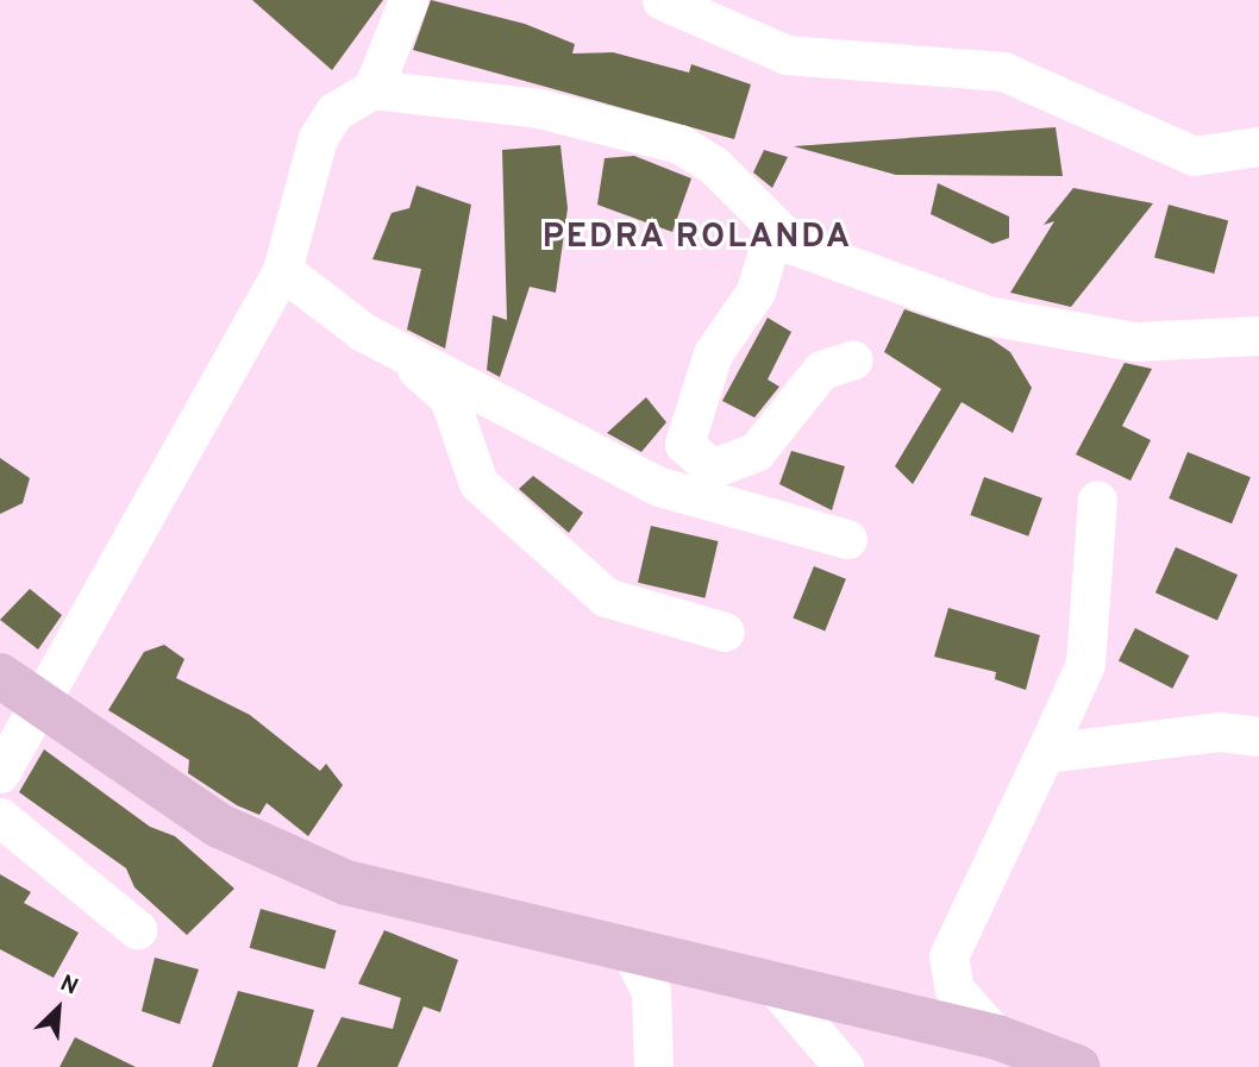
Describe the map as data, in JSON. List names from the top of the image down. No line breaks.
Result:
{"districts":["PEDRA ROLANDA"],"north":"top right"}
